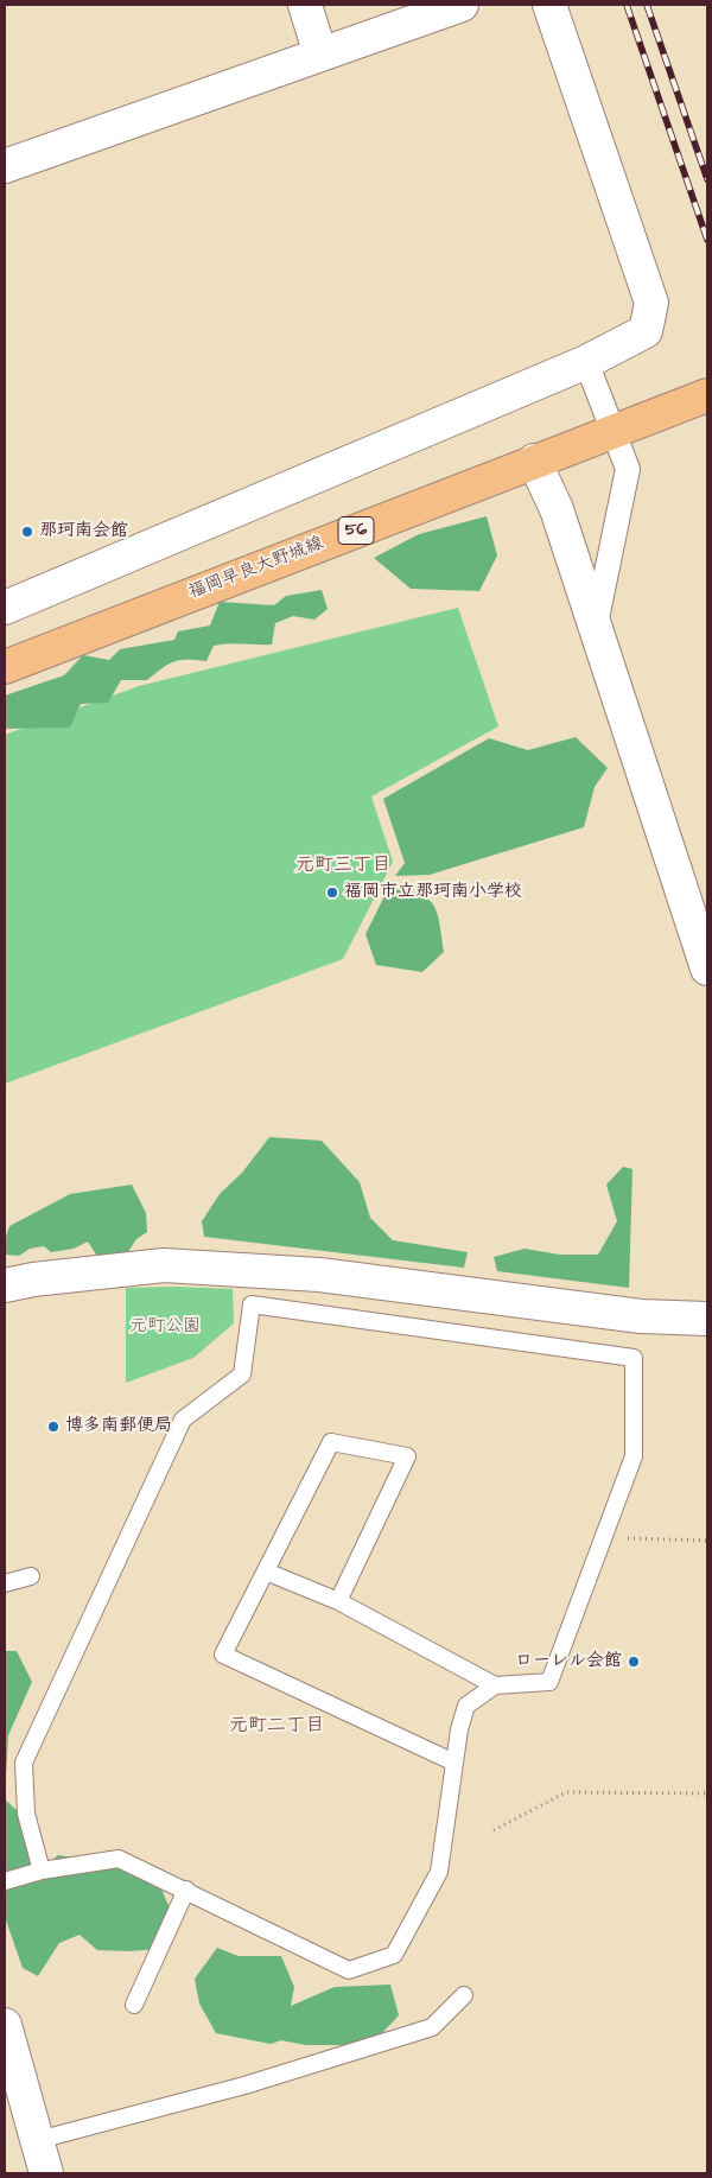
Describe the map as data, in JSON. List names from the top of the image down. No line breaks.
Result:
{"streets":{"main road":["56","福岡早良大野城線"]},"districts":["元町三丁目","元町二丁目"],"parks":["元町公園"],"places":["那珂南会館","福岡市立那珂南小学校","博多南郵便局","ローレル会館"]}
